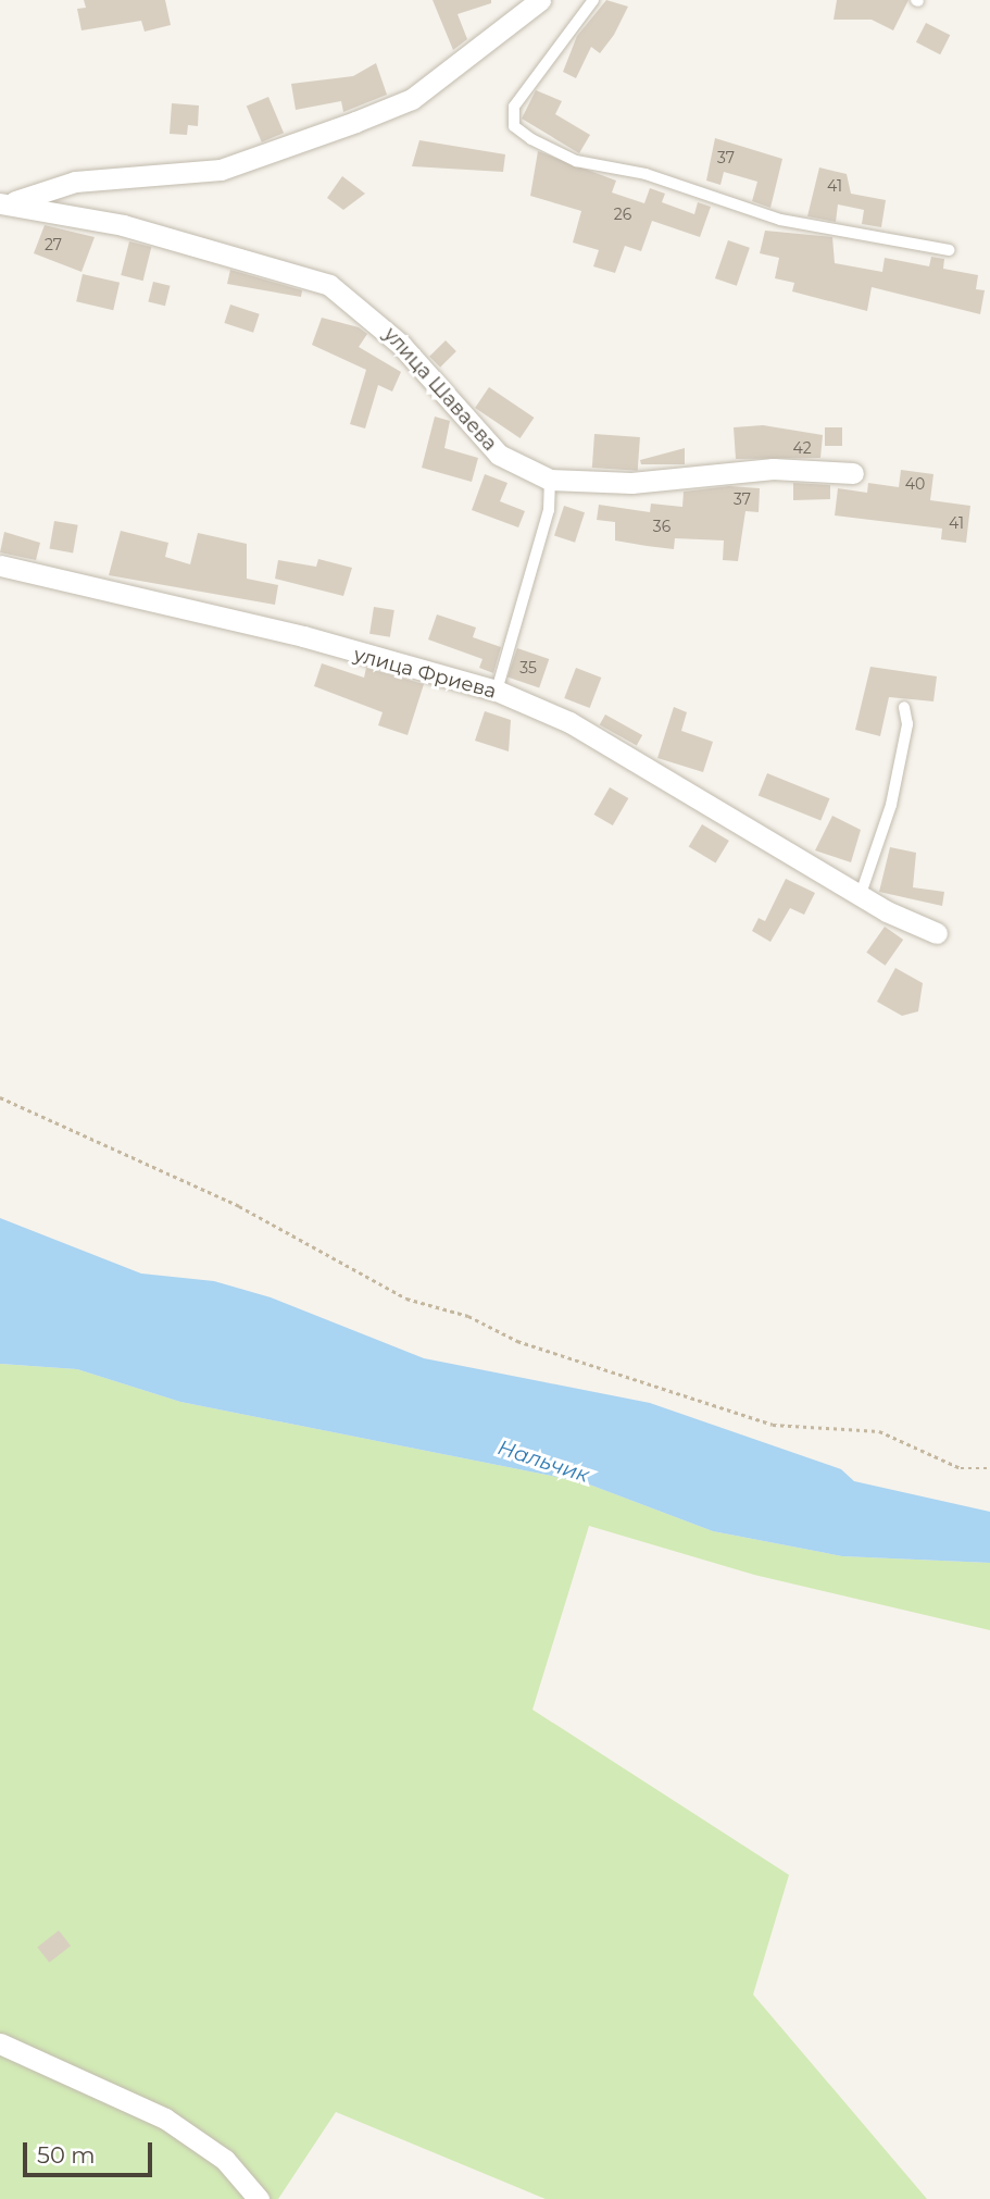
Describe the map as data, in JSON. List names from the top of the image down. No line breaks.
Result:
{"streets":{"street":["улица Шаваева","улица Фриева"]},"water":["Нальчик"],"house_numbers":["37","41","26","27","42","40","37","41","36","35"],"scale_bar":"50 m"}
